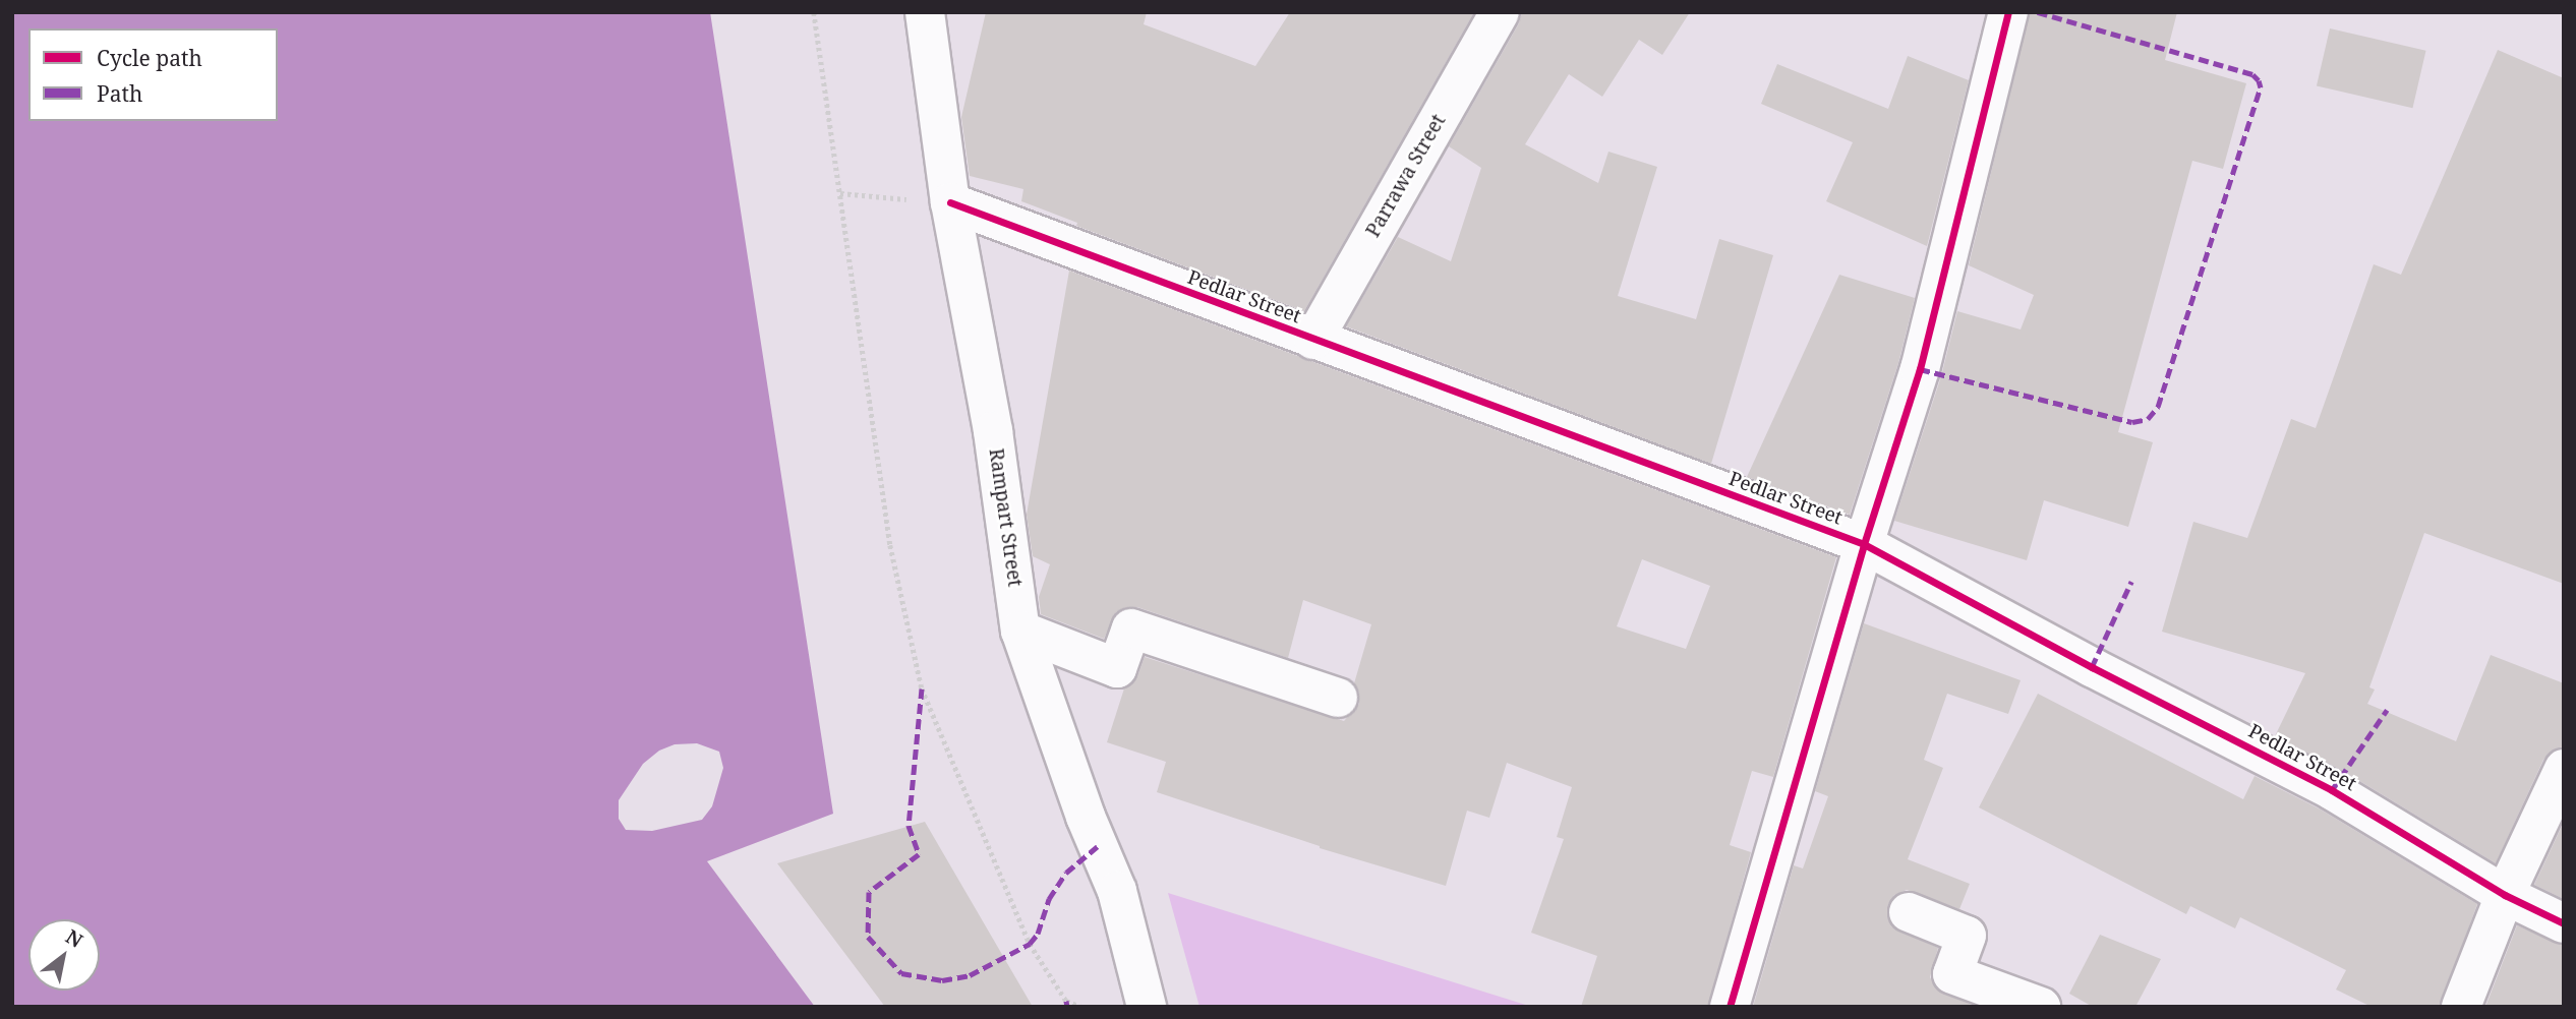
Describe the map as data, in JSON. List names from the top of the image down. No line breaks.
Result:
{"streets":{"street":["Parrawa Street","Pedlar Street","Rampart Street"]},"crossings":[["Parrawa Street","Pedlar Street"],["Pedlar Street","Rampart Street"]],"legend":["Cycle path","Path"],"north":"top right"}
